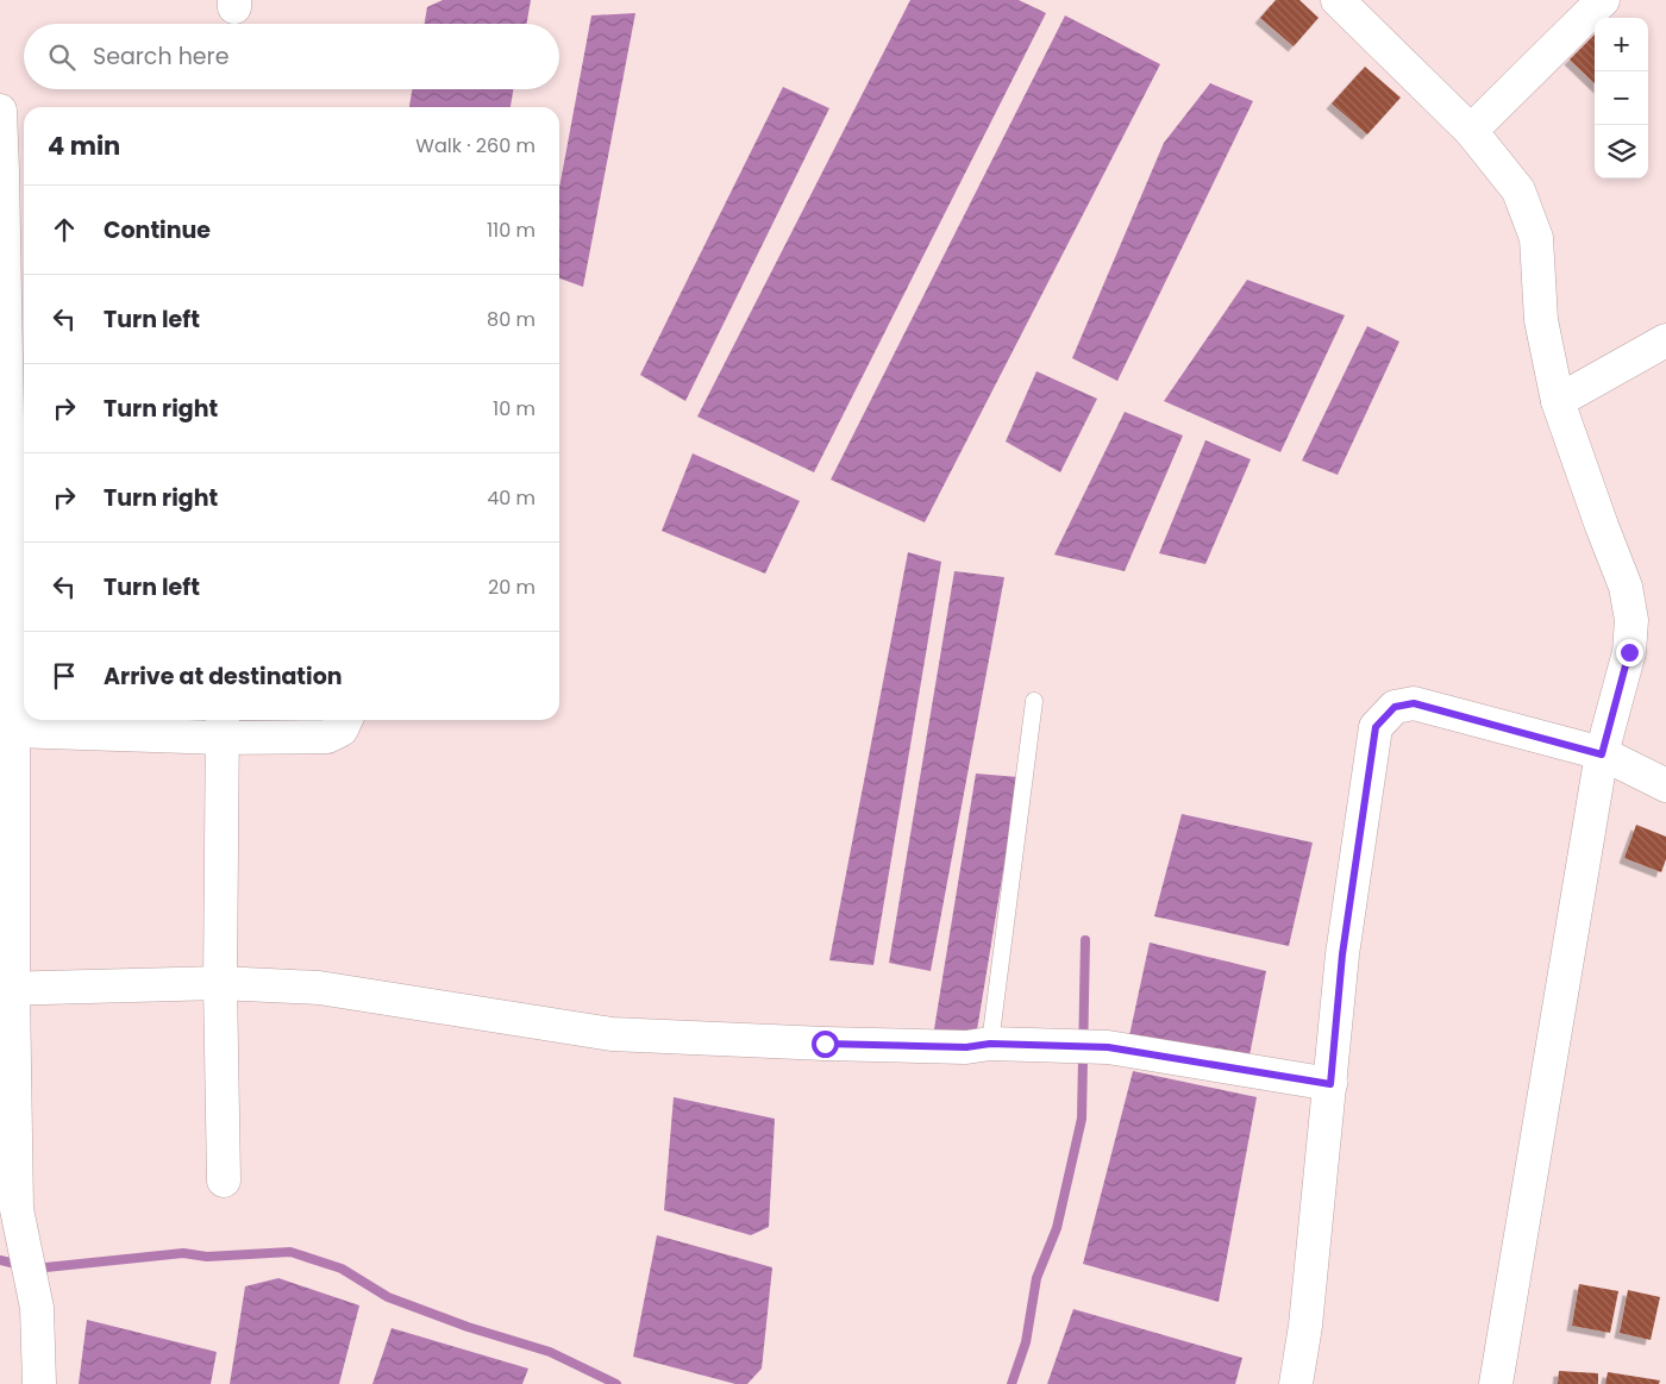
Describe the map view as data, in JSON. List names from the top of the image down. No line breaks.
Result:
{"page":{"map_buttons":["+","−"],"search":"Search here","heading":["4 min","Walk · 260 m"],"list":[["Continue","110 m"],["Turn left","80 m"],["Turn right","10 m"],["Turn right","40 m"],["Turn left","20 m"],"Arrive at destination"]}}
